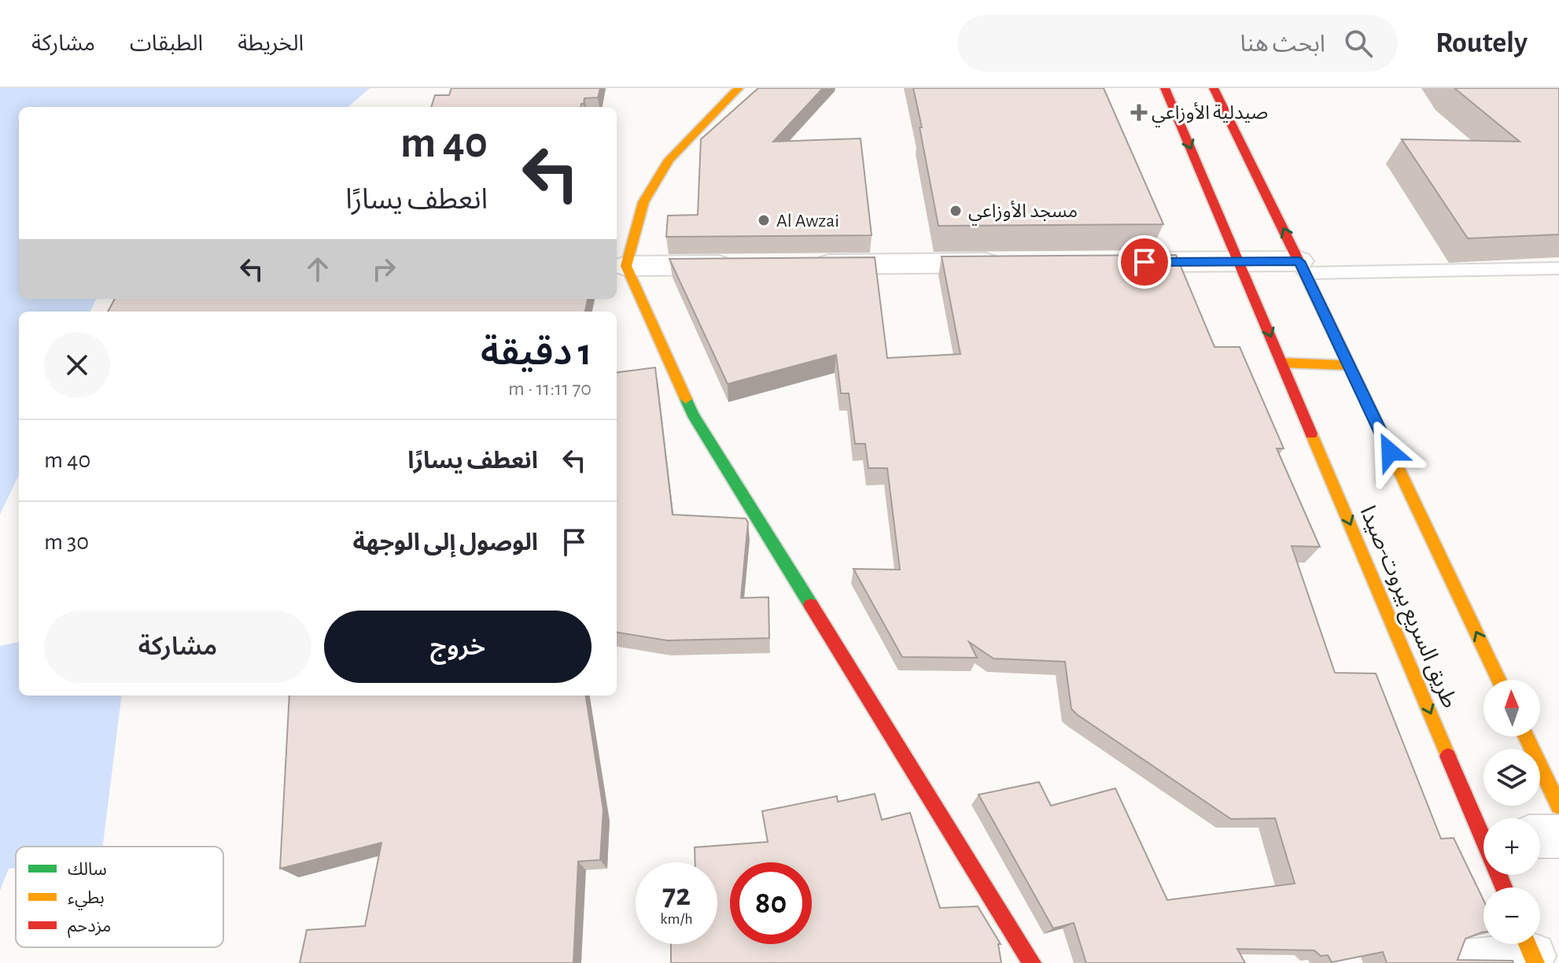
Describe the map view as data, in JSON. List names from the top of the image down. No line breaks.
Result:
{"streets":{"main road":["طريق السريع بيروت-صيدا"]},"places":{"health":["صيدلية الأوزاعي"],"other":["مسجد الأوزاعي","Al Awzai"]},"legend":["سالك","بطيء","مزدحم"],"north":"top","page":{"header":"Routely","search":"ابحث هنا","nav":["الخريطة","الطبقات","مشاركة"],"turn":["40 m","انعطف يسارًا"],"heading":["1 دقيقة","70 m · 11:11"],"list":[{"name":"انعطف يسارًا","value":"40 m"},{"name":"الوصول إلى الوجهة","value":"30 m"}],"buttons":["خروج","مشاركة"],"map_buttons":["+","−"],"speed":"72 km/h","limit":"80"}}
